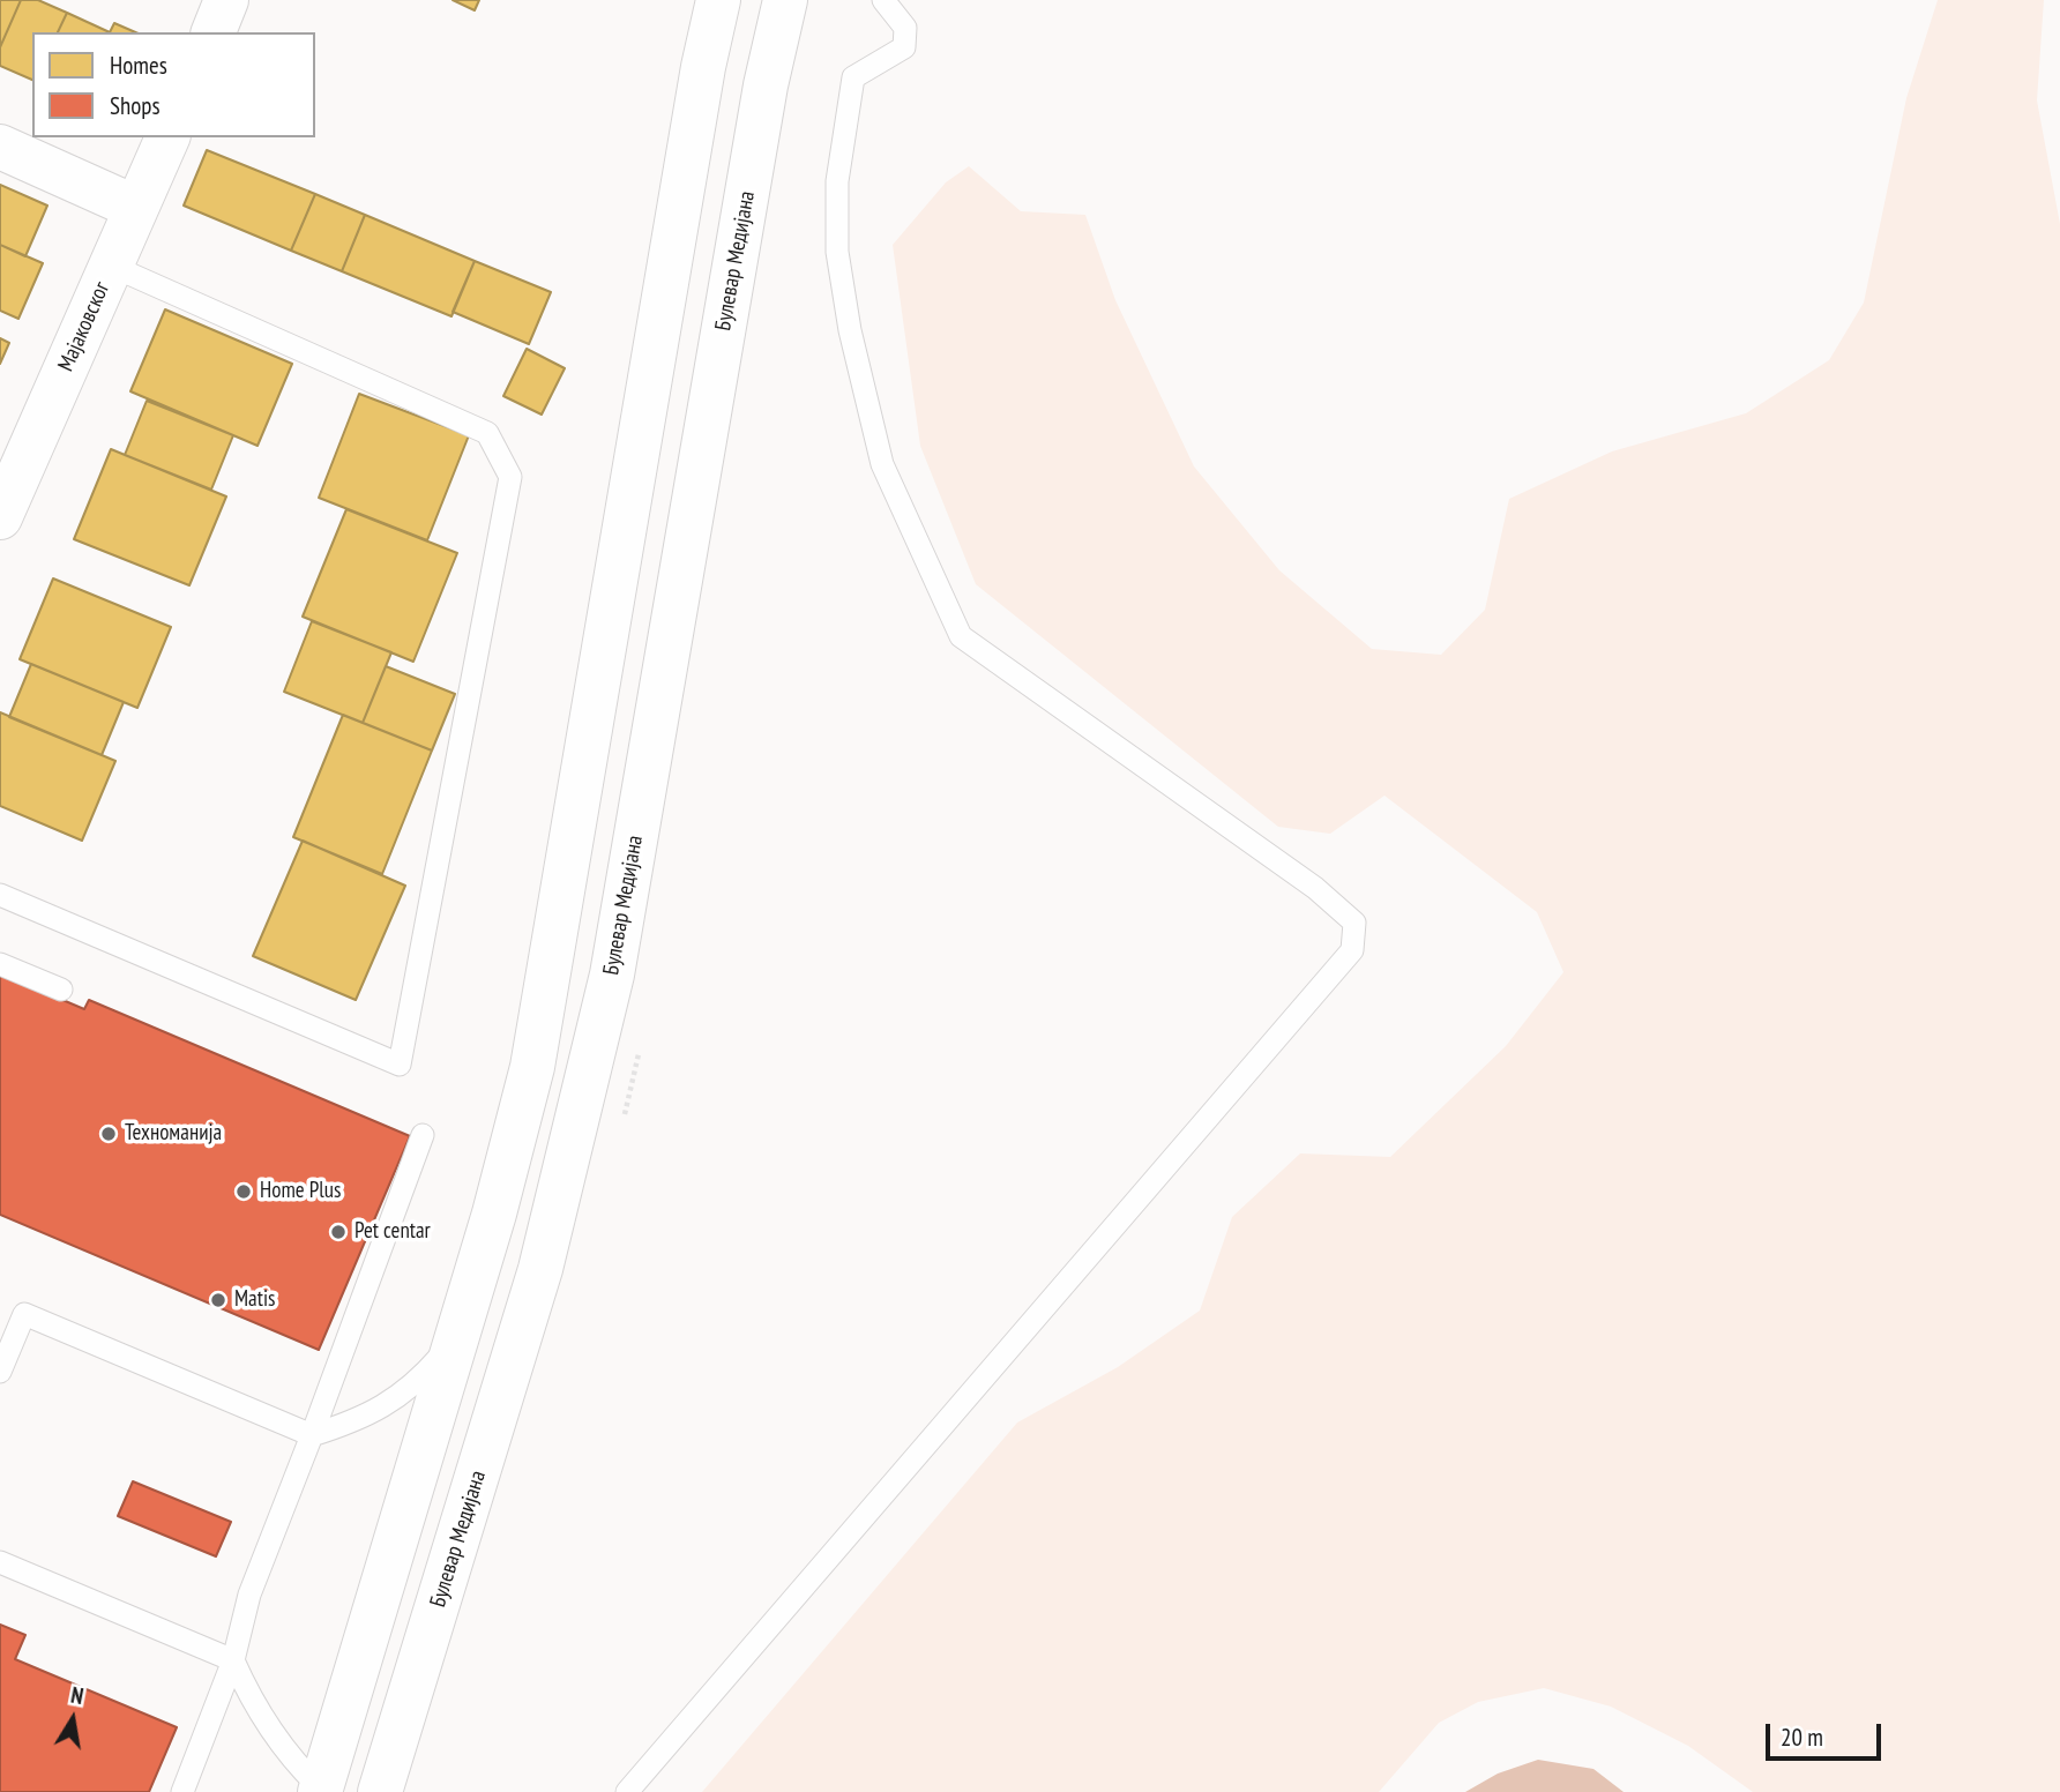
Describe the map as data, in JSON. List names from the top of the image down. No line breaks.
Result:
{"streets":{"main road":["Булевар Медијана","Мајаковског"]},"places":["Техноманија","Home Plus","Pet centar","Matis"],"legend":["Homes","Shops"],"scale_bar":"20 m","north":"top"}
